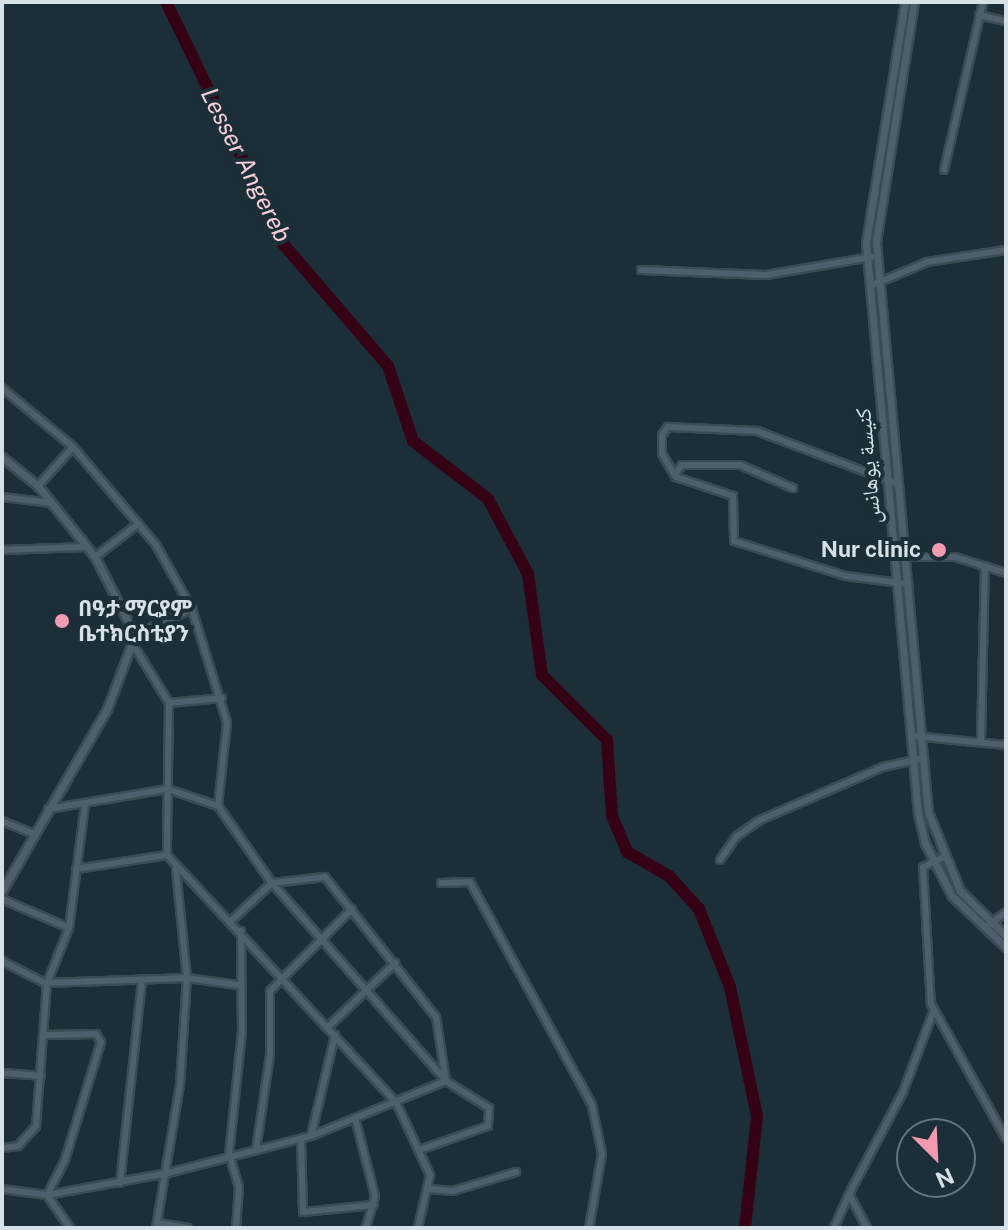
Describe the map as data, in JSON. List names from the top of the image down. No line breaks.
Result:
{"streets":{"street":["كنيسة يوهانس"]},"water":["Lesser Angereb"],"places":["Nur clinic","በዓታ ማርያም ቤተክርስቲያን"],"north":"bottom right"}
